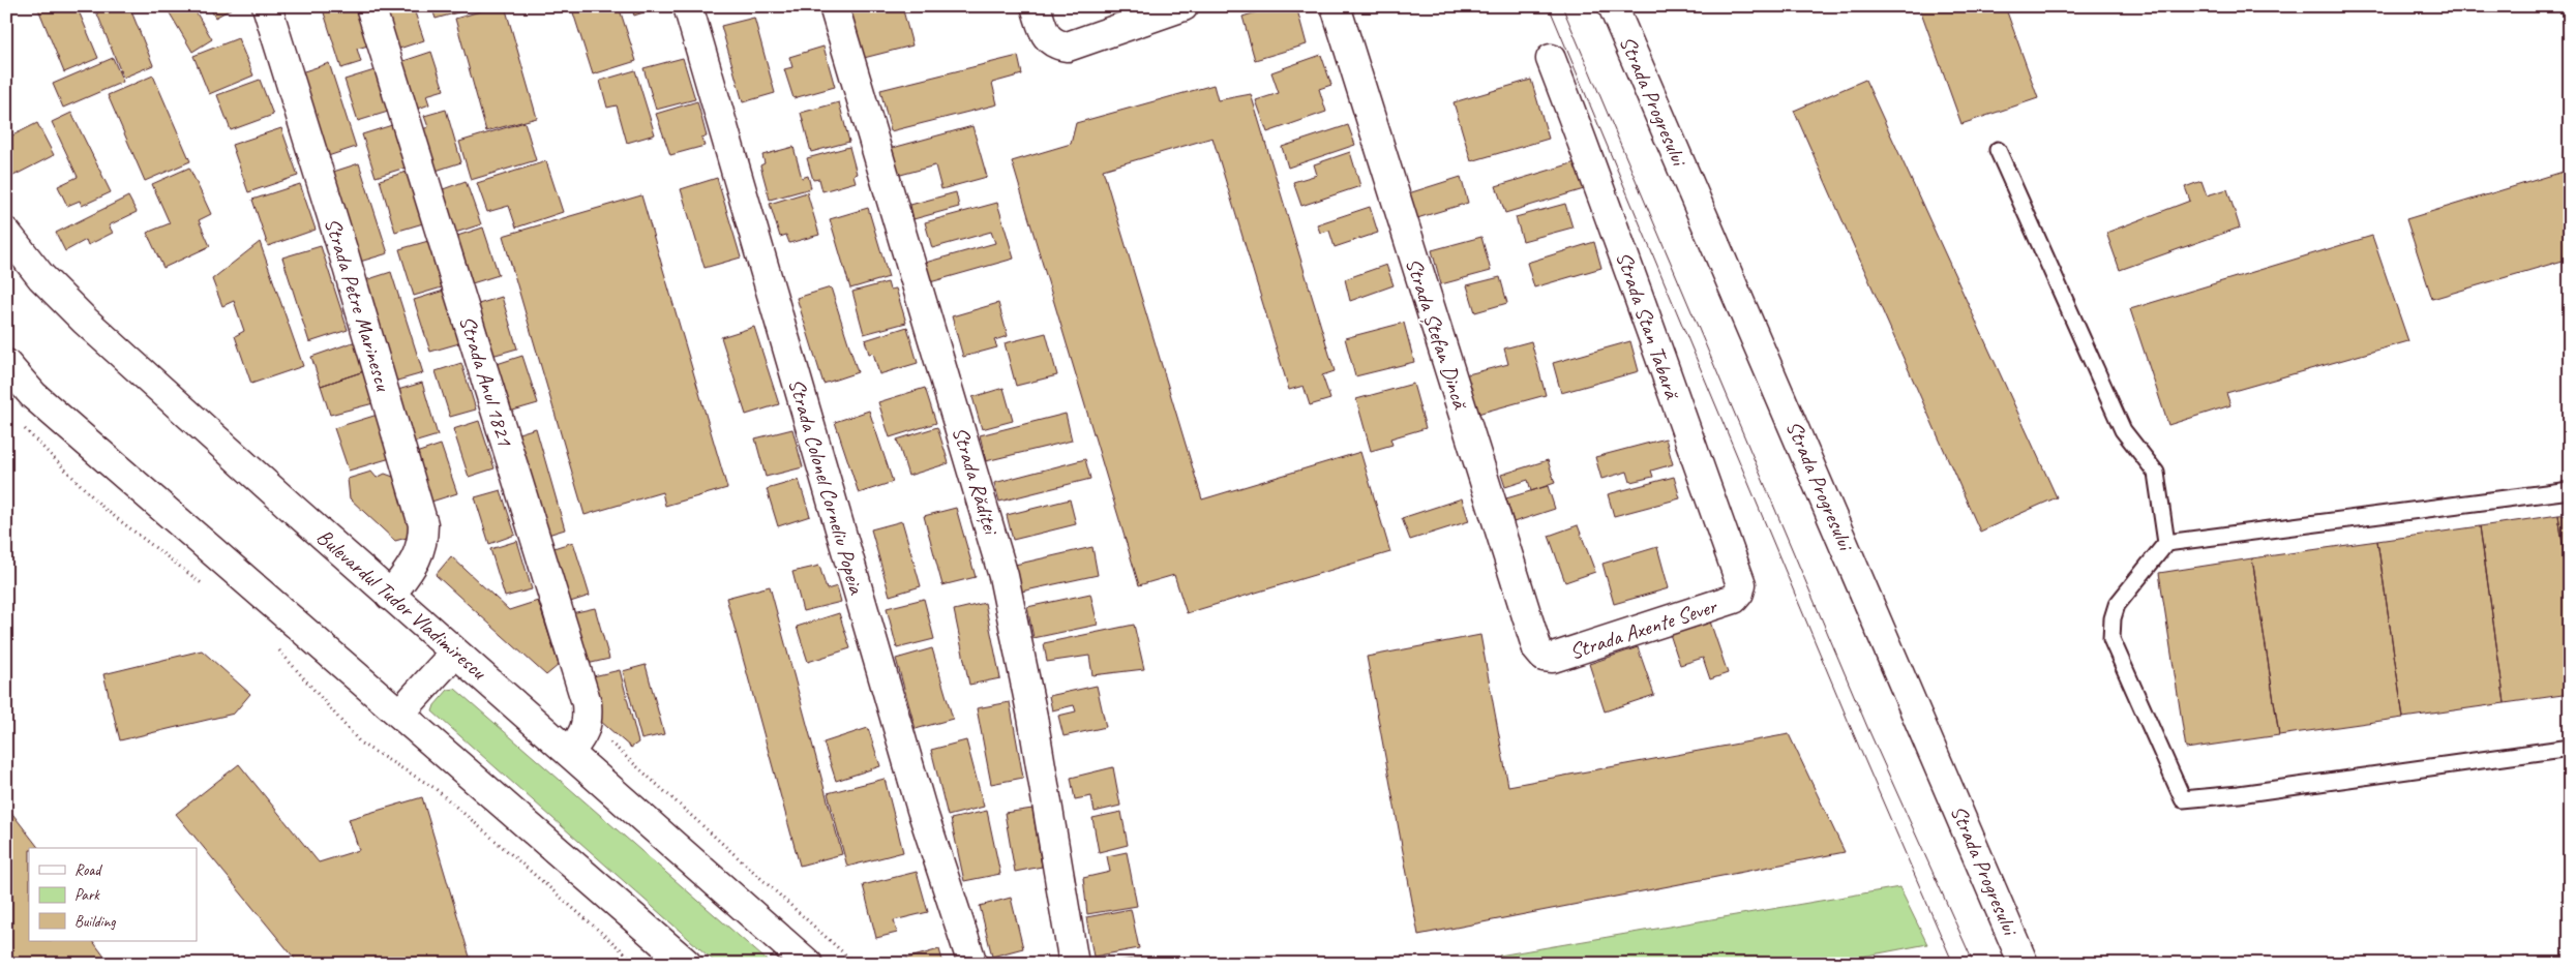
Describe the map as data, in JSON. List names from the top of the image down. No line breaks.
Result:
{"streets":{"street":["Strada Progresului","Strada Petre Marinescu","Strada Stan Tabară","Strada Ștefan Dincă","Strada Anul 1821","Strada Rădiței","Strada Colonel Corneliu Popeia","Bulevardul Tudor Vladimirescu","Strada Axente Sever"]},"crossings":[["Strada Petre Marinescu","Bulevardul Tudor Vladimirescu"],["Strada Stan Tabară","Strada Axente Sever"],["Strada Ștefan Dincă","Strada Axente Sever"]],"legend":["Road","Park","Building"]}
